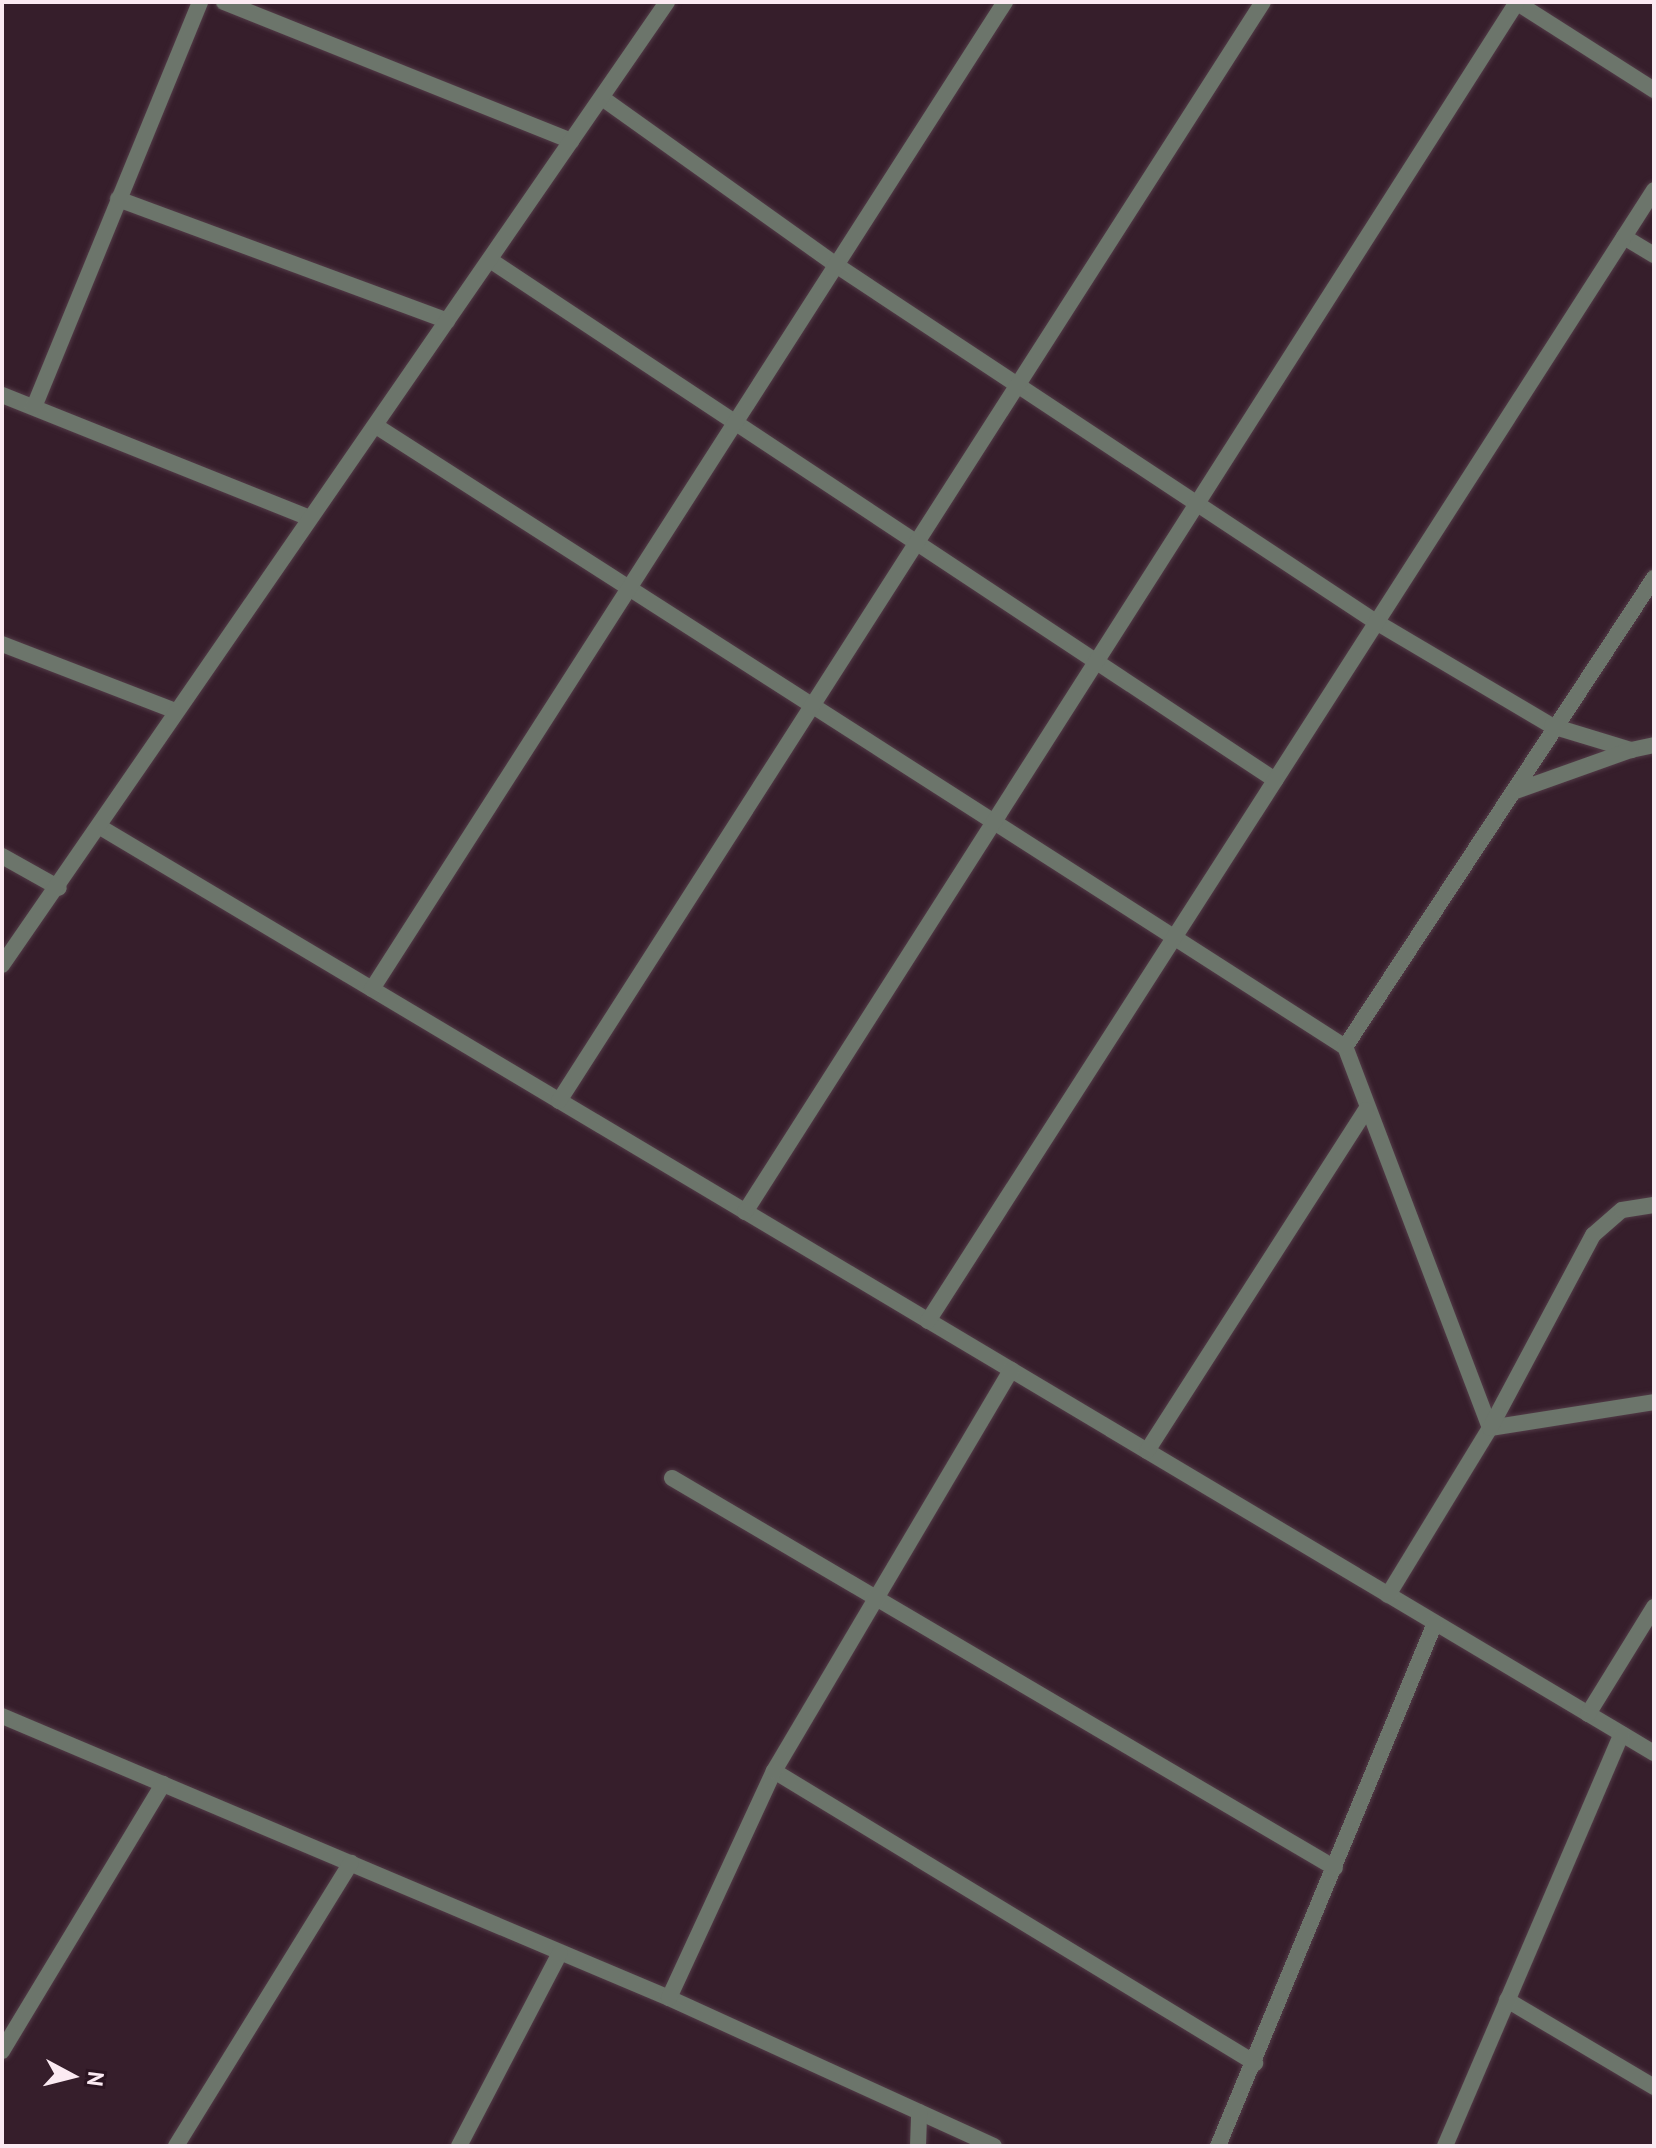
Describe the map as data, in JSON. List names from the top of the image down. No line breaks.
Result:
{"north":"right"}
